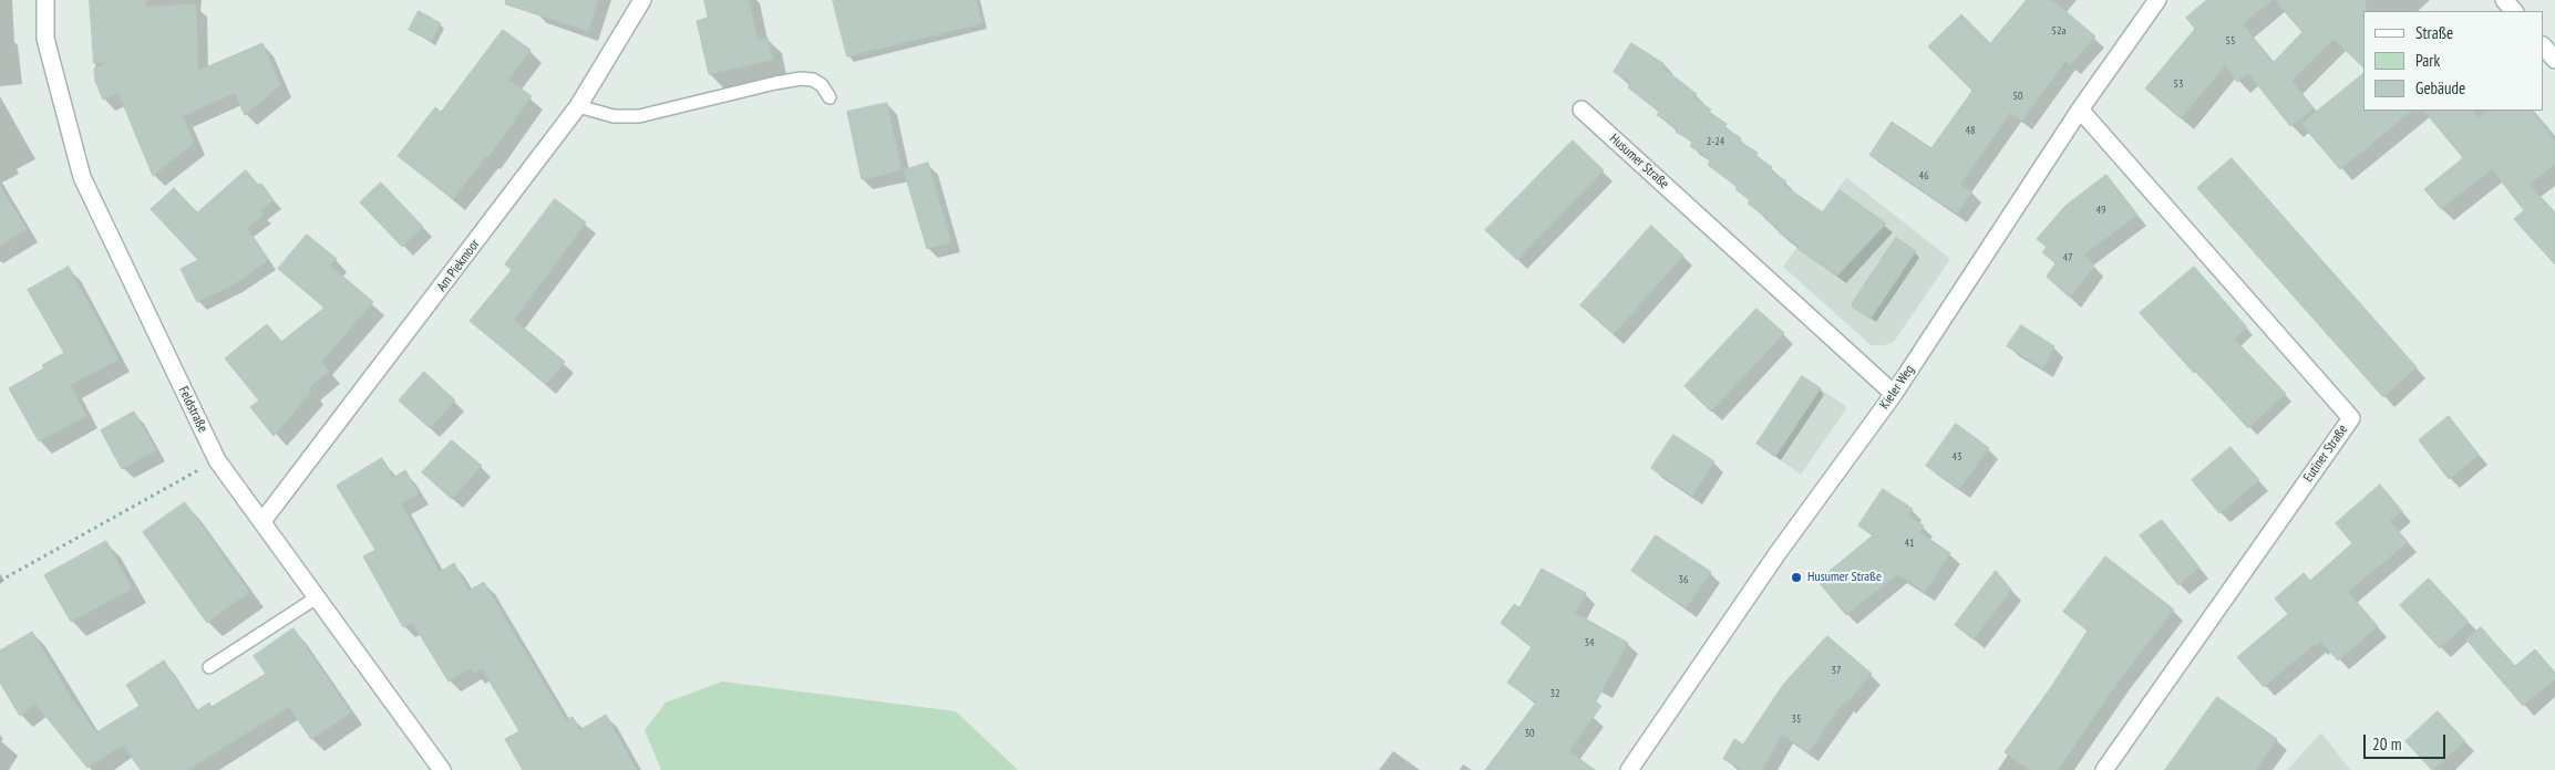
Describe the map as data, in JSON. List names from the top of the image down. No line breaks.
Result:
{"streets":{"street":["Husumer Straße","Am Piekmoor","Kieler Weg","Feldstraße","Eutiner Straße"]},"crossings":[["Husumer Straße","Kieler Weg"],["Am Piekmoor","Feldstraße"],["Kieler Weg","Eutiner Straße"]],"places":["Husumer Straße"],"house_numbers":["52a","55","53","50","48","2-24","46","49","47","43","41","36","34","37","32","35","30"],"legend":["Straße","Park","Gebäude"],"scale_bar":"20 m"}
